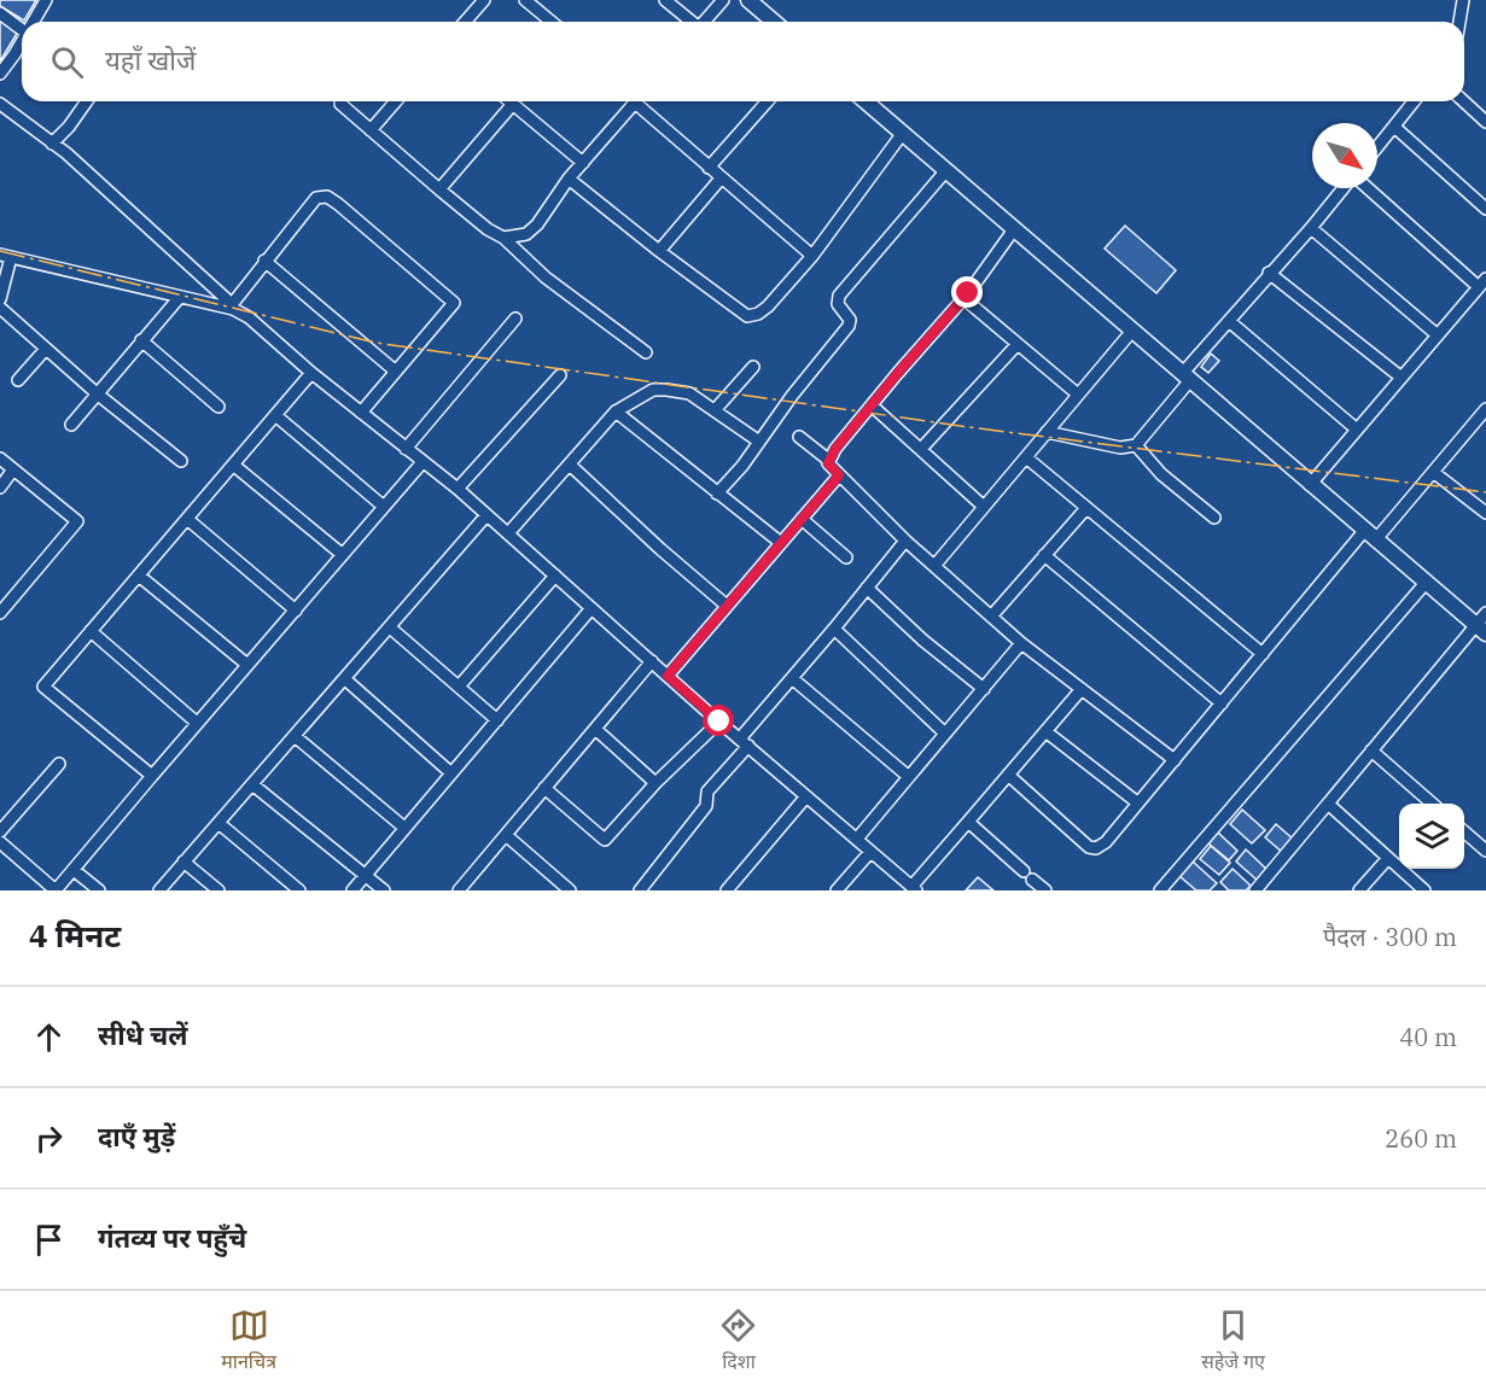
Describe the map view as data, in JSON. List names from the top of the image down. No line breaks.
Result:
{"north":"bottom right","page":{"search":"यहाँ खोजें","heading":["4 मिनट","पैदल · 300 m"],"list":[["सीधे चलें","40 m"],["दाएँ मुड़ें","260 m"],"गंतव्य पर पहुँचे"],"nav":["मानचित्र","दिशा","सहेजे गए"]}}
